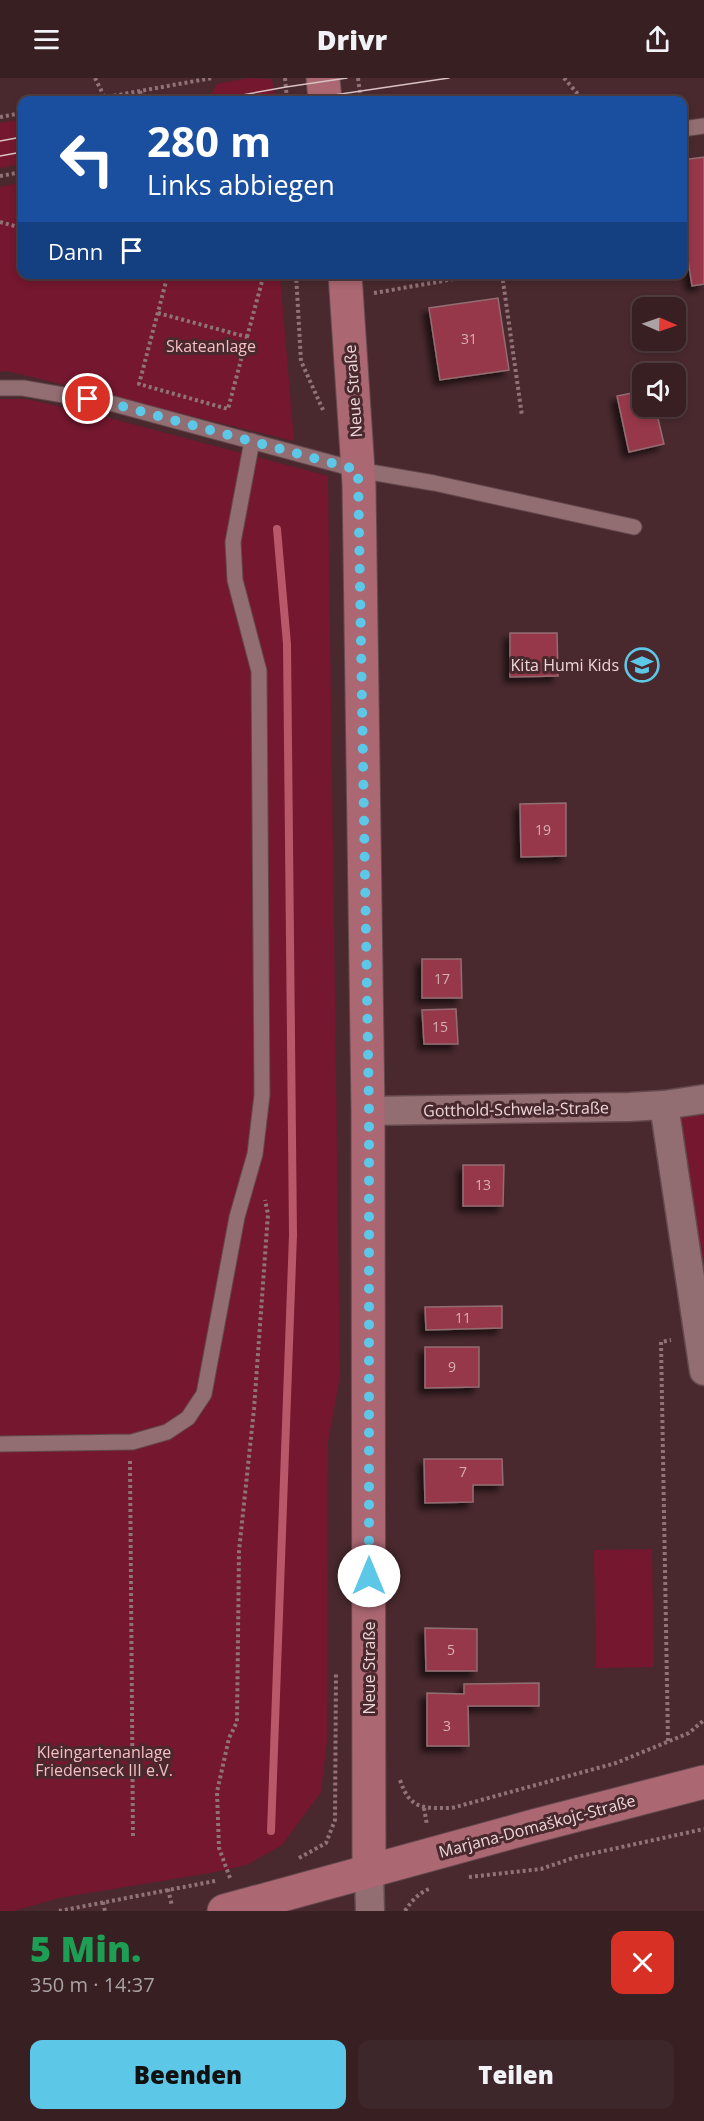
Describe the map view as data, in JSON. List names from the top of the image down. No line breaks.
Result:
{"streets":{"street":["Neue Straße","Gotthold-Schwela-Straße","Marjana-Domaškojc-Straße"]},"crossings":[["Neue Straße","Gotthold-Schwela-Straße"],["Neue Straße","Marjana-Domaškojc-Straße"]],"parks":["Skateanlage","Kleingartenanlage Friedenseck III e.V."],"places":{"school or university":["Kita Humi Kids"]},"house_numbers":["31","19","17","15","13","11","9","7","5","3"],"north":"right","page":{"header":"Drivr","turn":["280 m","Links abbiegen"],"then":"Dann","heading":["5 Min.","350 m · 14:37"],"buttons":["Beenden","Teilen"]}}
